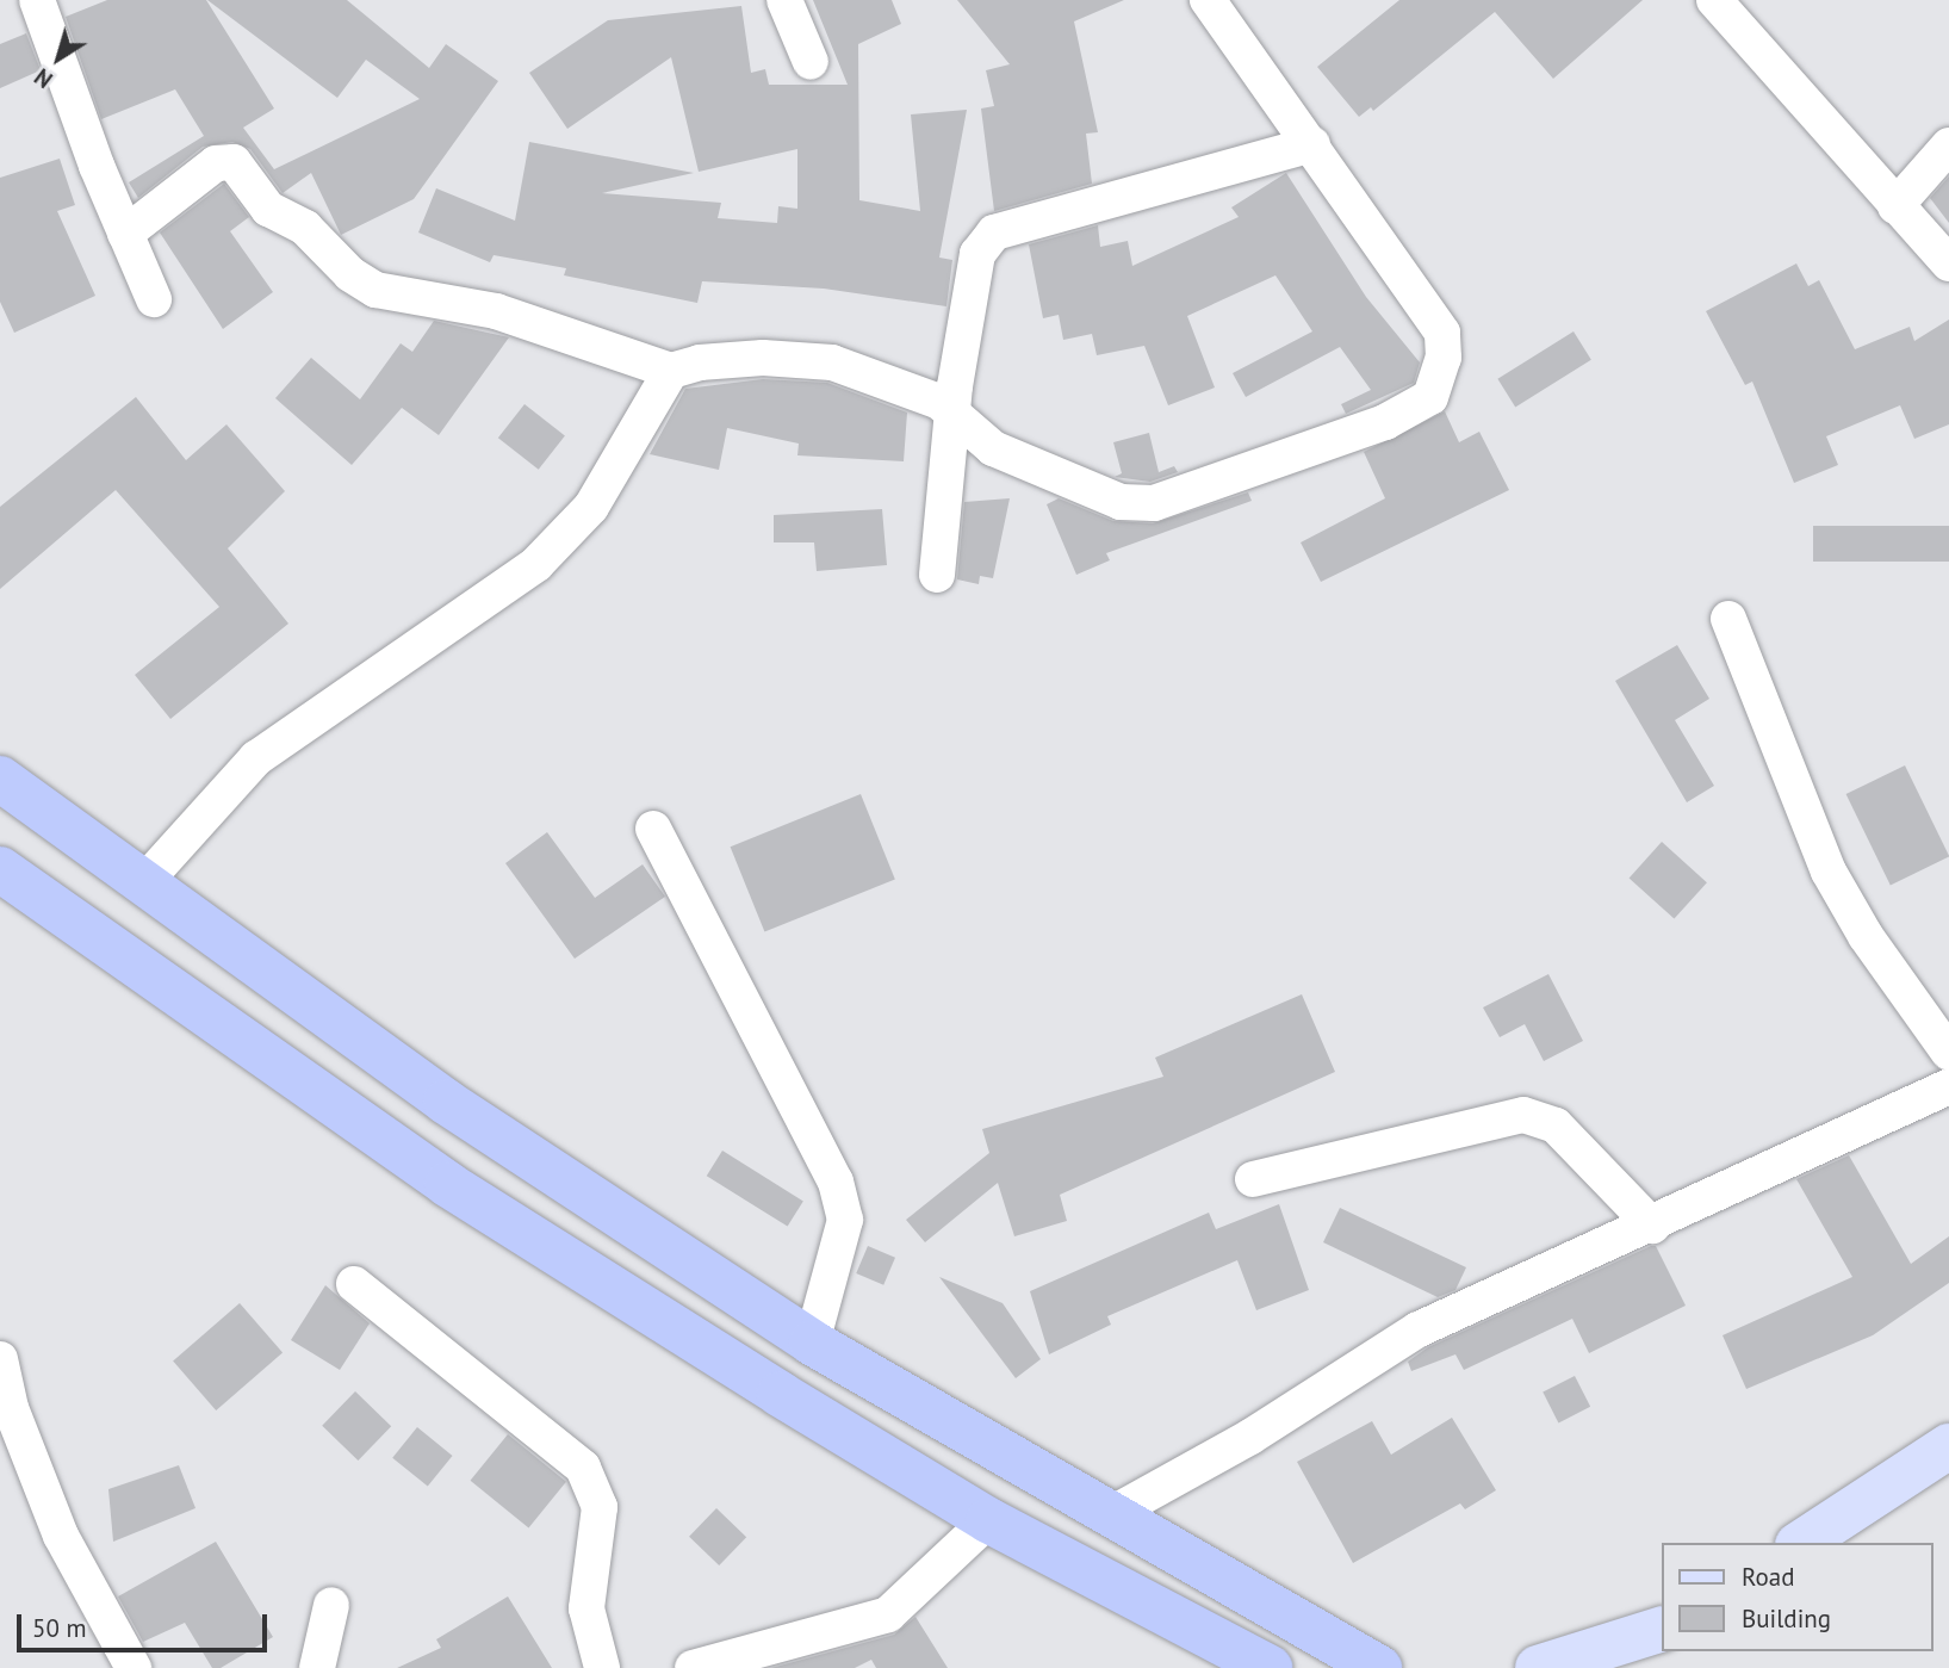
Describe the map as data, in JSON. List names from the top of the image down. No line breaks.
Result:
{"legend":["Road","Building"],"scale_bar":"50 m","north":"bottom left"}
